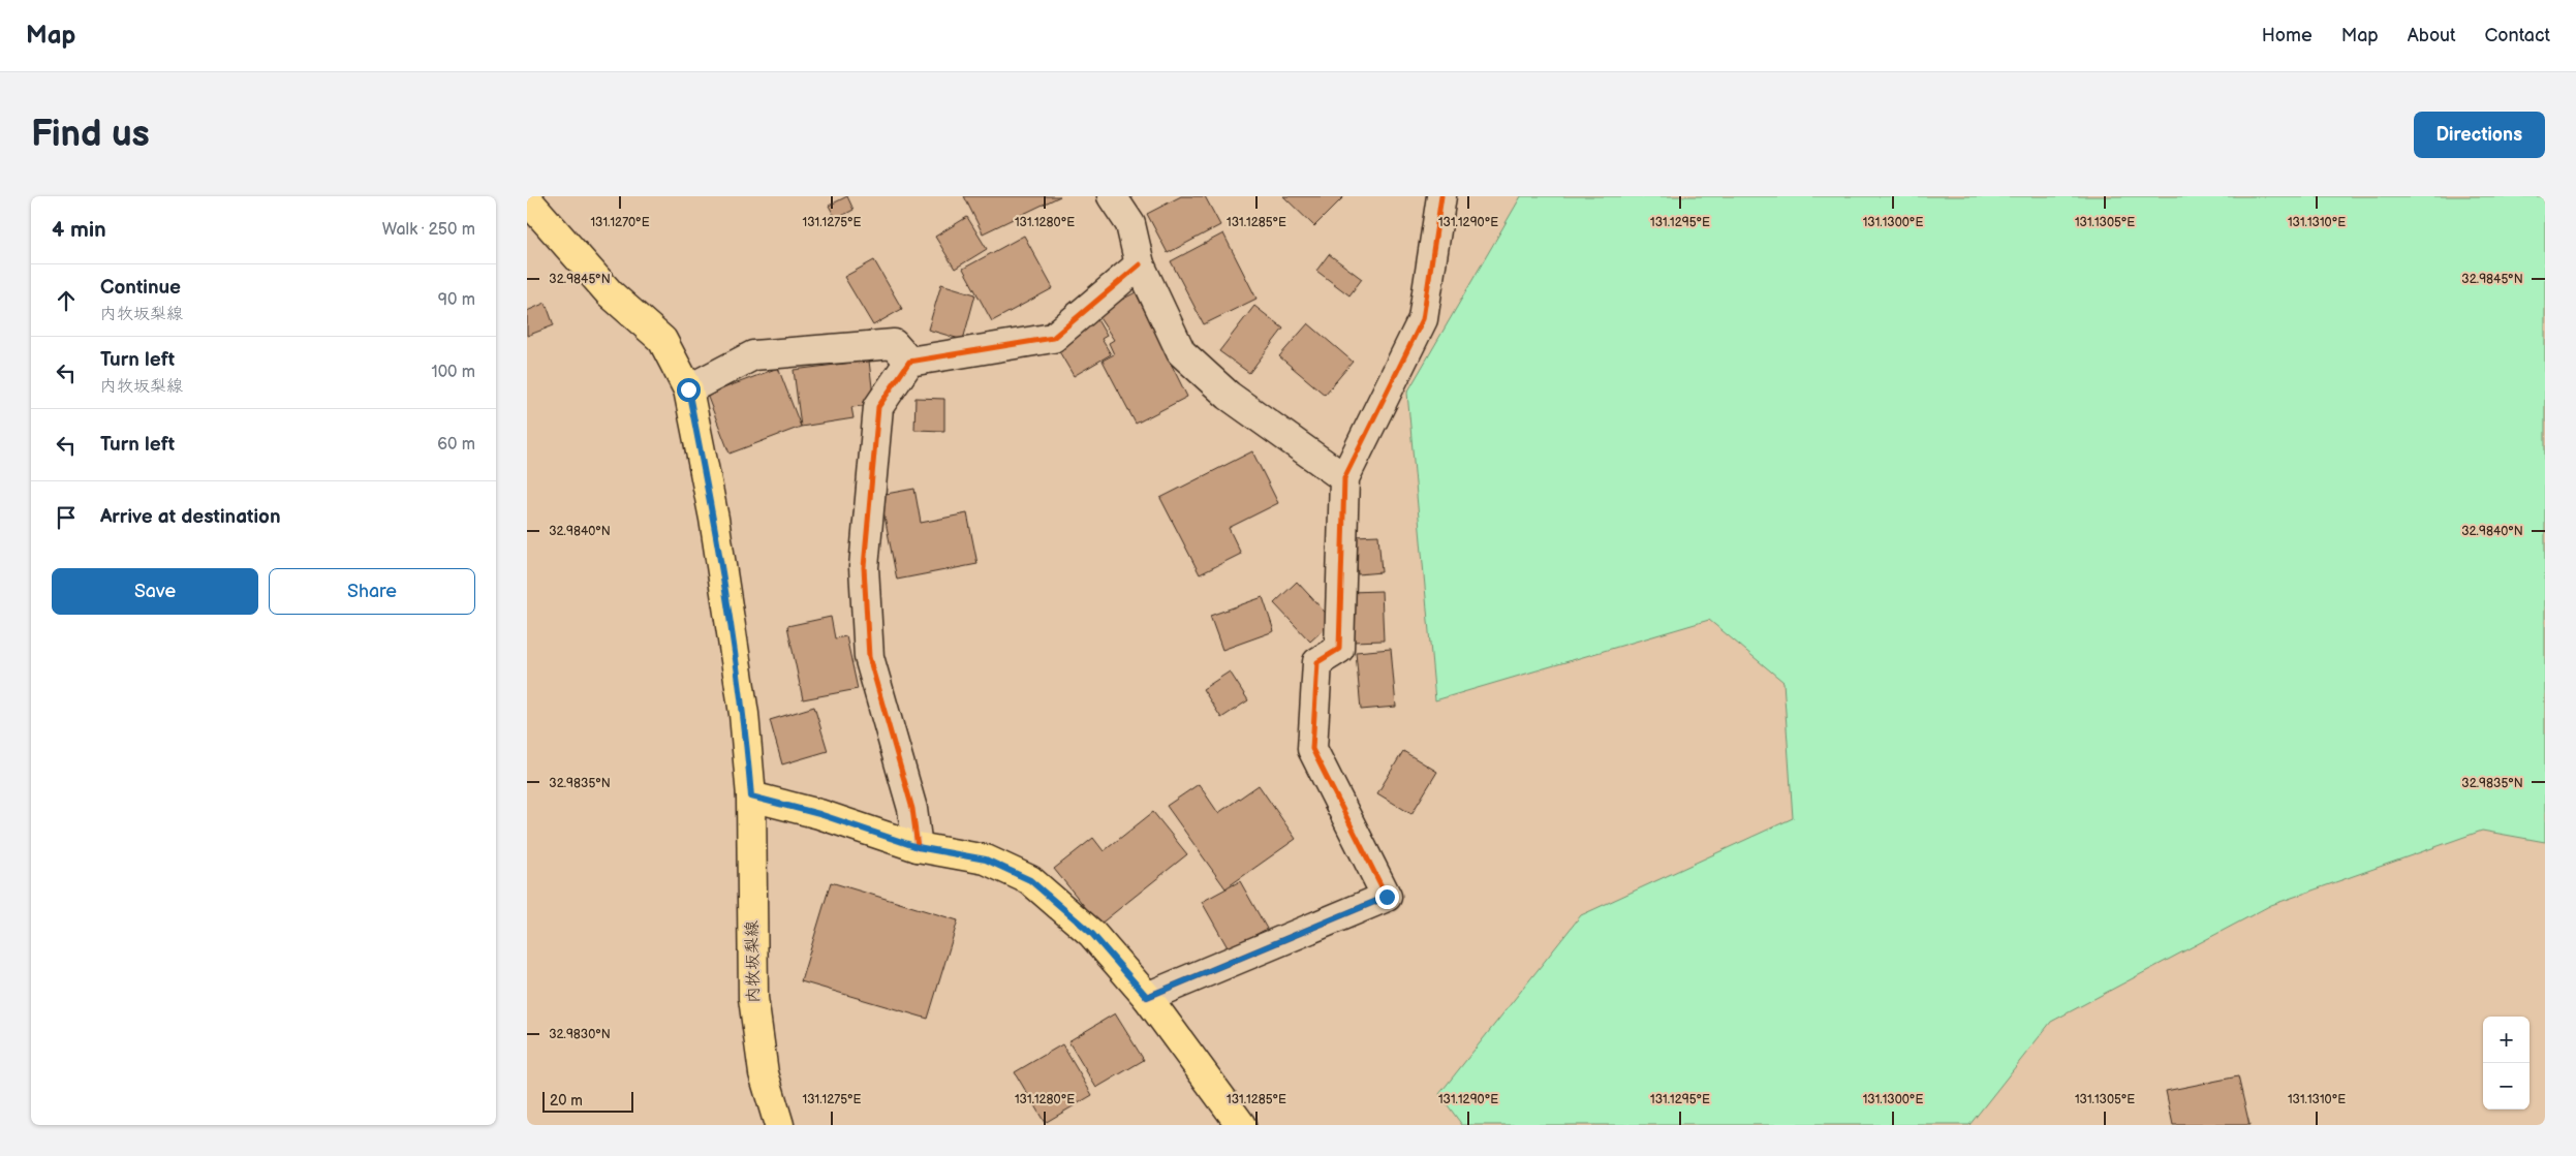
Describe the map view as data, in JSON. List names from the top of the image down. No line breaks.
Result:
{"streets":{"main road":["内牧坂梨線"]},"scale_bar":"20 m","page":{"header":"Map","nav":["Home","Map","About","Contact"],"buttons":["Directions",["Save","Share"]],"title":"Find us","heading":["4 min","Walk · 250 m"],"list":[["Continue","内牧坂梨線","90 m"],["Turn left","内牧坂梨線","100 m"],["Turn left","60 m"],"Arrive at destination"],"map_buttons":["+","−"],"scale":"20 m"},"coordinates":["131.1270°E","131.1275°E","131.1280°E","131.1285°E","131.1290°E","131.1295°E","131.1300°E","131.1305°E","131.1310°E","32.9845°N","32.9840°N","32.9835°N","32.9830°N"]}
